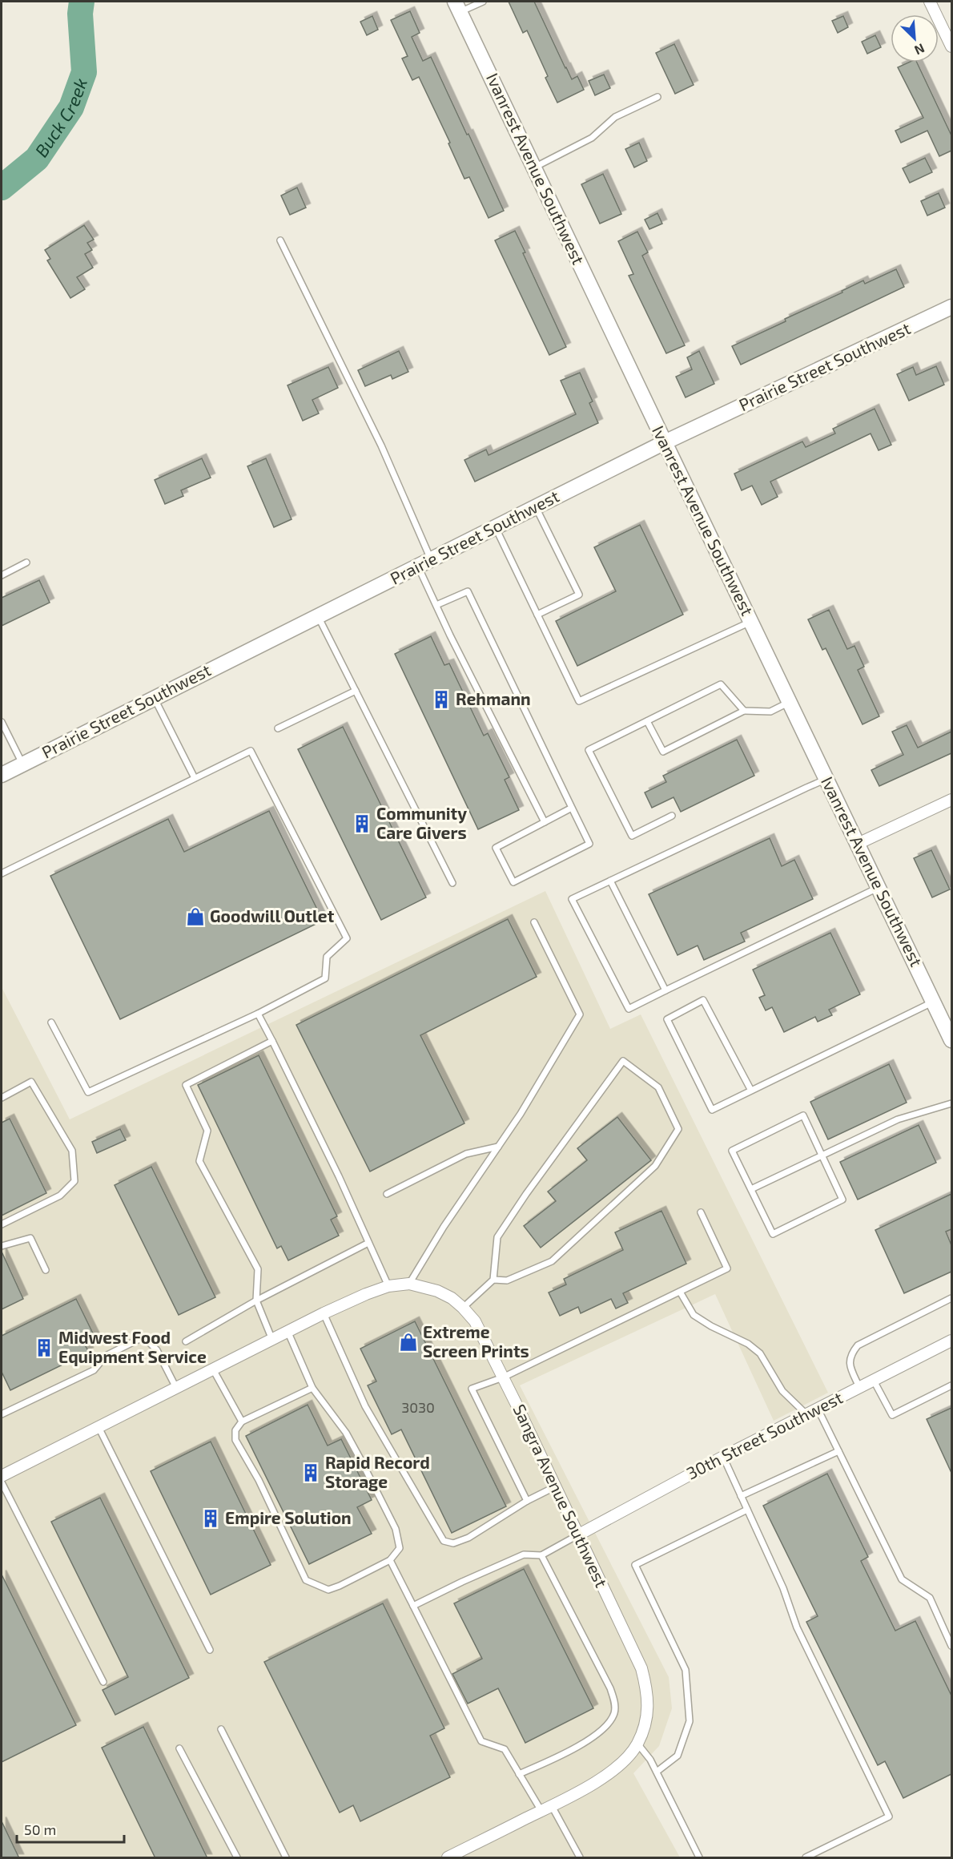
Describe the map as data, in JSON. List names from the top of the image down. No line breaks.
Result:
{"streets":{"street":["Ivanrest Avenue Southwest","Prairie Street Southwest","30th Street Southwest","Sangra Avenue Southwest"]},"crossings":[["Ivanrest Avenue Southwest","Prairie Street Southwest"],["30th Street Southwest","Sangra Avenue Southwest"]],"water":["Buck Creek"],"places":{"building":["Rehmann","Community Care Givers","Midwest Food Equipment Service","Rapid Record Storage","Empire Solution"],"shop":["Goodwill Outlet","Extreme Screen Prints"]},"house_numbers":["3030"],"scale_bar":"50 m","north":"bottom right"}
